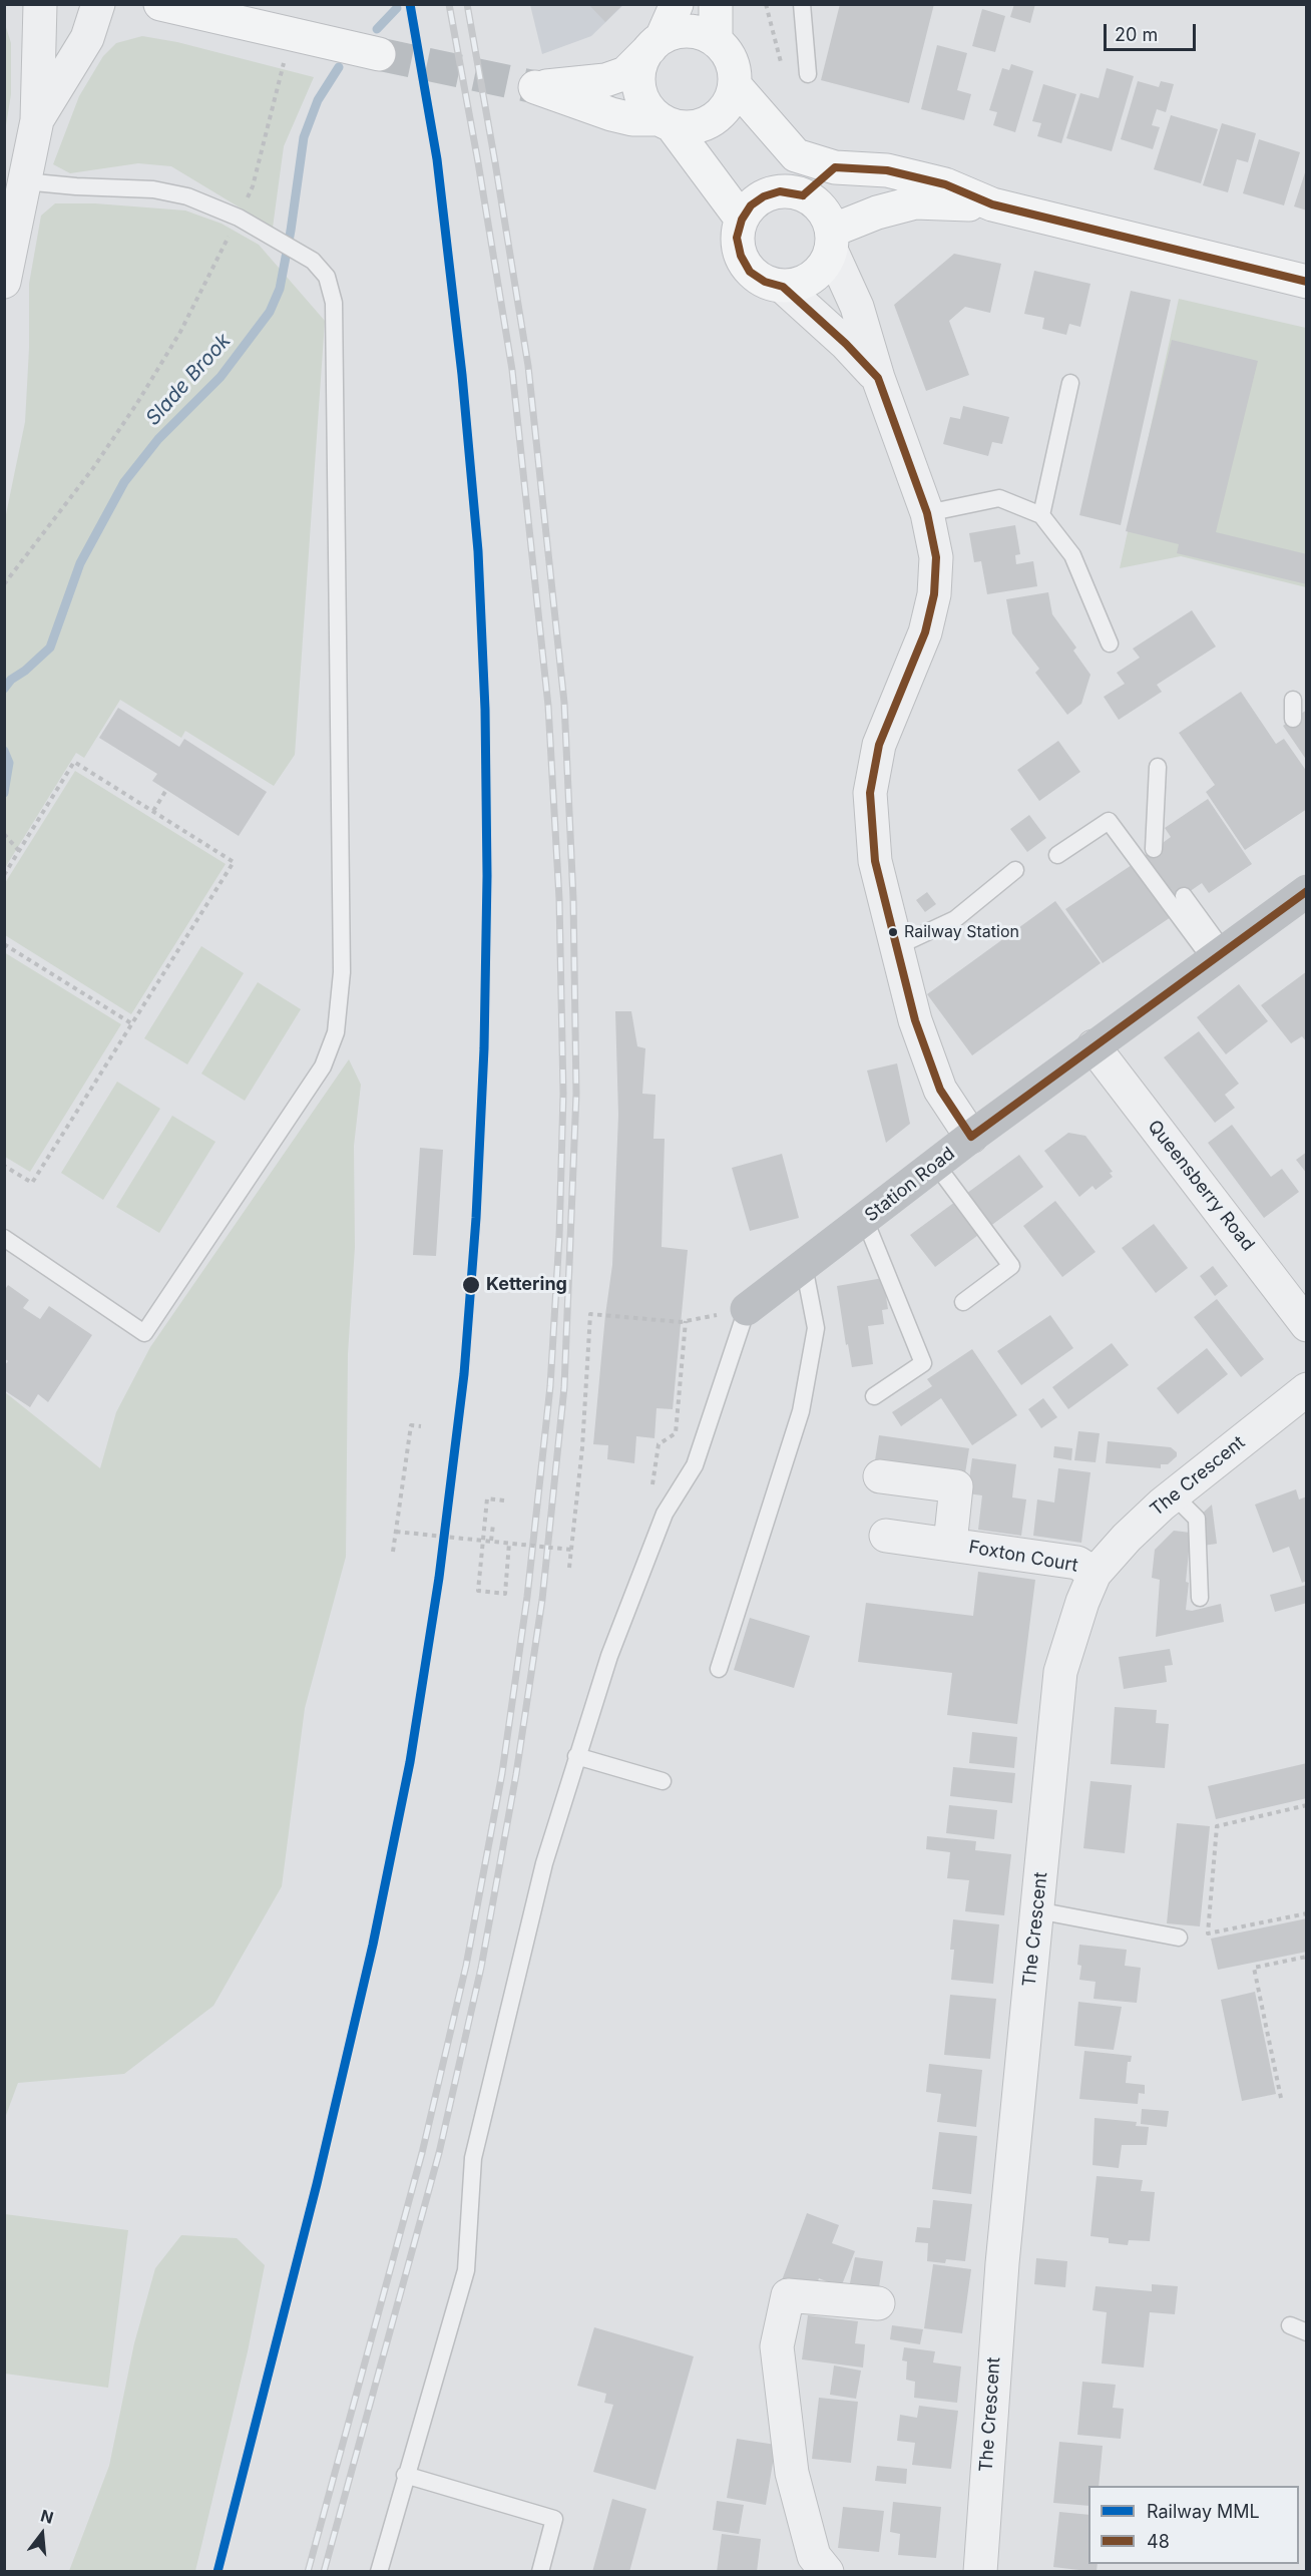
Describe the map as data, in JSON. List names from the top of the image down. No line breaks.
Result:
{"streets":{"main road":["Station Road"],"street":["Queensberry Road","The Crescent","Foxton Court"]},"crossings":[["Station Road","Queensberry Road"],["The Crescent","Foxton Court"]],"water":["Slade Brook"],"places":["Railway Station","Kettering"],"lines":["rail line MML","transit line 48"],"legend":["Railway MML","48"],"scale_bar":"20 m","north":"top"}
